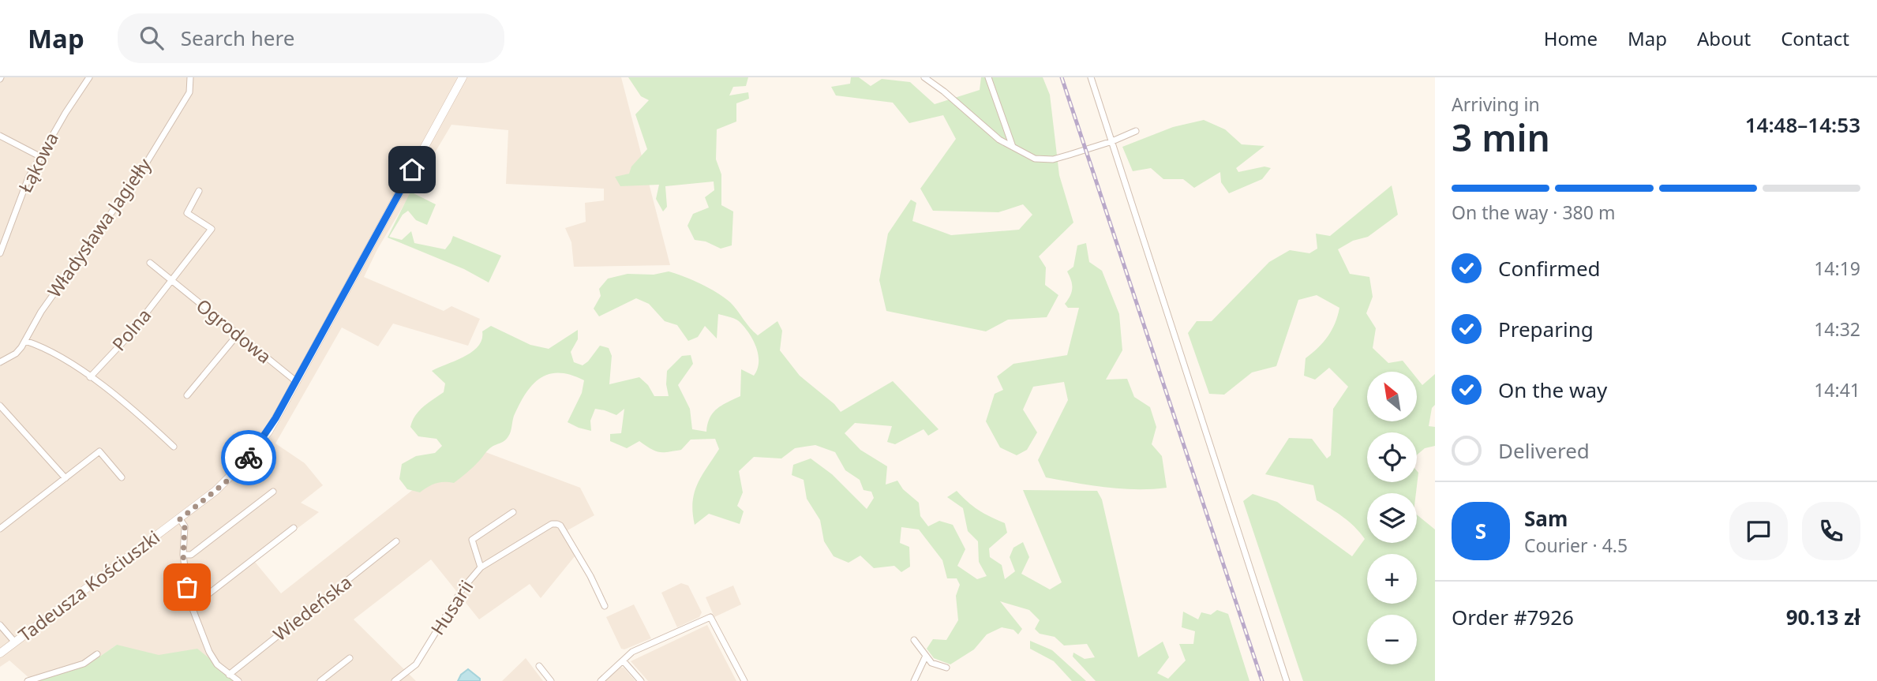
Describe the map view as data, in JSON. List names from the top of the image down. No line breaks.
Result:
{"streets":{"main road":["Tadeusza Kościuszki"],"street":["Łąkowa","Władysława Jagiełły","Polna","Ogrodowa","Husarii","Wiedeńska"]},"crossings":[["Polna","Ogrodowa"],["Ogrodowa","Tadeusza Kościuszki"]],"north":"top left","page":{"header":"Map","search":"Search here","nav":["Home","Map","About","Contact"],"heading":["3 min","Arriving in","14:48–14:53"],"panel":["Sam","Courier · 4.5","Order #7926","90.13 zł"],"bar":"On the way · 380 m","list":[["Confirmed","14:19"],["Preparing","14:32"],["On the way","14:41"],"Delivered"],"map_buttons":["+","−"],"round":"S"}}
